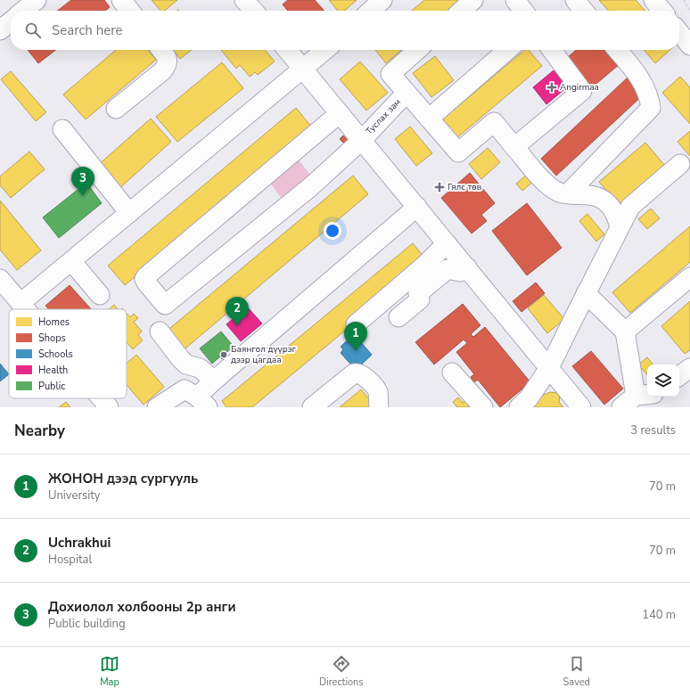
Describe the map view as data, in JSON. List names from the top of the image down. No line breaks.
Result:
{"streets":{"street":["Туслах зам"]},"places":{"health":["Angirmaa","Гялс төв"],"other":["Баянгол дүүрэг дээр цагдаа"]},"legend":["Homes","Shops","Schools","Health","Public"],"page":{"search":"Search here","pins":["3","2","1"],"heading":["Nearby","3 results"],"list":[{"mark":"1","name":"ЖОНОН дээд сургууль","note":"University","value":"70 m"},{"mark":"2","name":"Uchrakhui","note":"Hospital","value":"70 m"},{"mark":"3","name":"Дохиолол холбооны 2р анги","note":"Public building","value":"140 m"}],"nav":["Map","Directions","Saved"]}}
